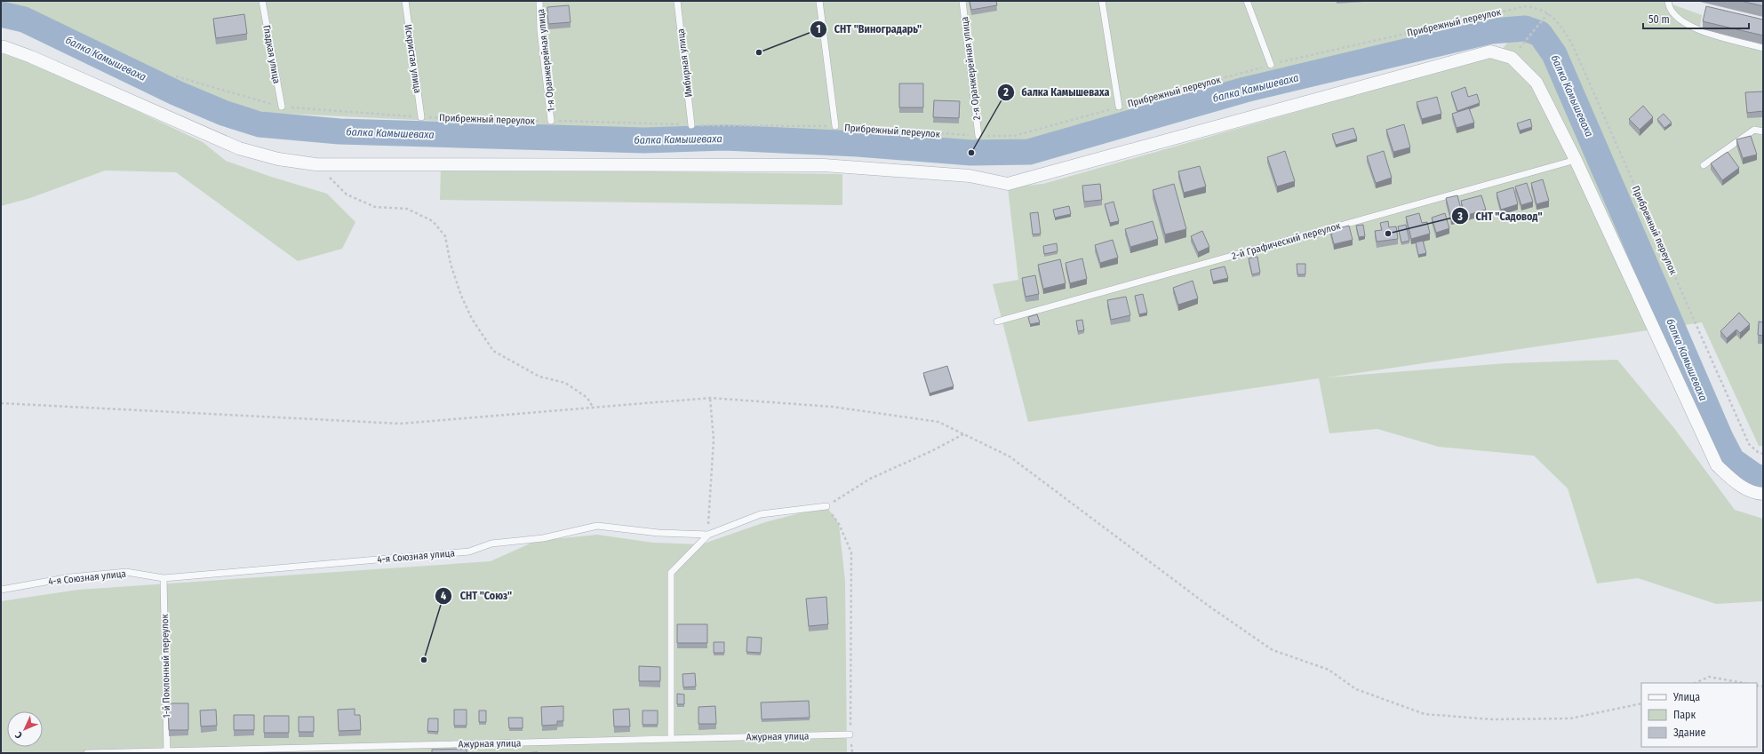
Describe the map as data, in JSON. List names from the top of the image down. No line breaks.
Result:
{"streets":{"lane":["Гладкая улица","Искристая улица","1-я Оранжерейная улица","Имбирная улица","2-я Оранжерейная улица","2-й Графический переулок","4-я Союзная улица","1-й Поклонный переулок","Ажурная улица"],"path":["Прибрежный переулок"]},"crossings":[["Прибрежный переулок","Гладкая улица"],["Прибрежный переулок","Искристая улица"],["Прибрежный переулок","1-я Оранжерейная улица"],["Прибрежный переулок","Имбирная улица"],["Прибрежный переулок","2-я Оранжерейная улица"],["4-я Союзная улица","1-й Поклонный переулок"],["1-й Поклонный переулок","Ажурная улица"]],"water":["балка Камышеваха"],"places":["СНТ \"Виноградарь\"","балка Камышеваха","СНТ \"Садовод\"","СНТ \"Союз\""],"legend":["Улица","Парк","Здание"],"scale_bar":"50 m","north":"bottom left"}
